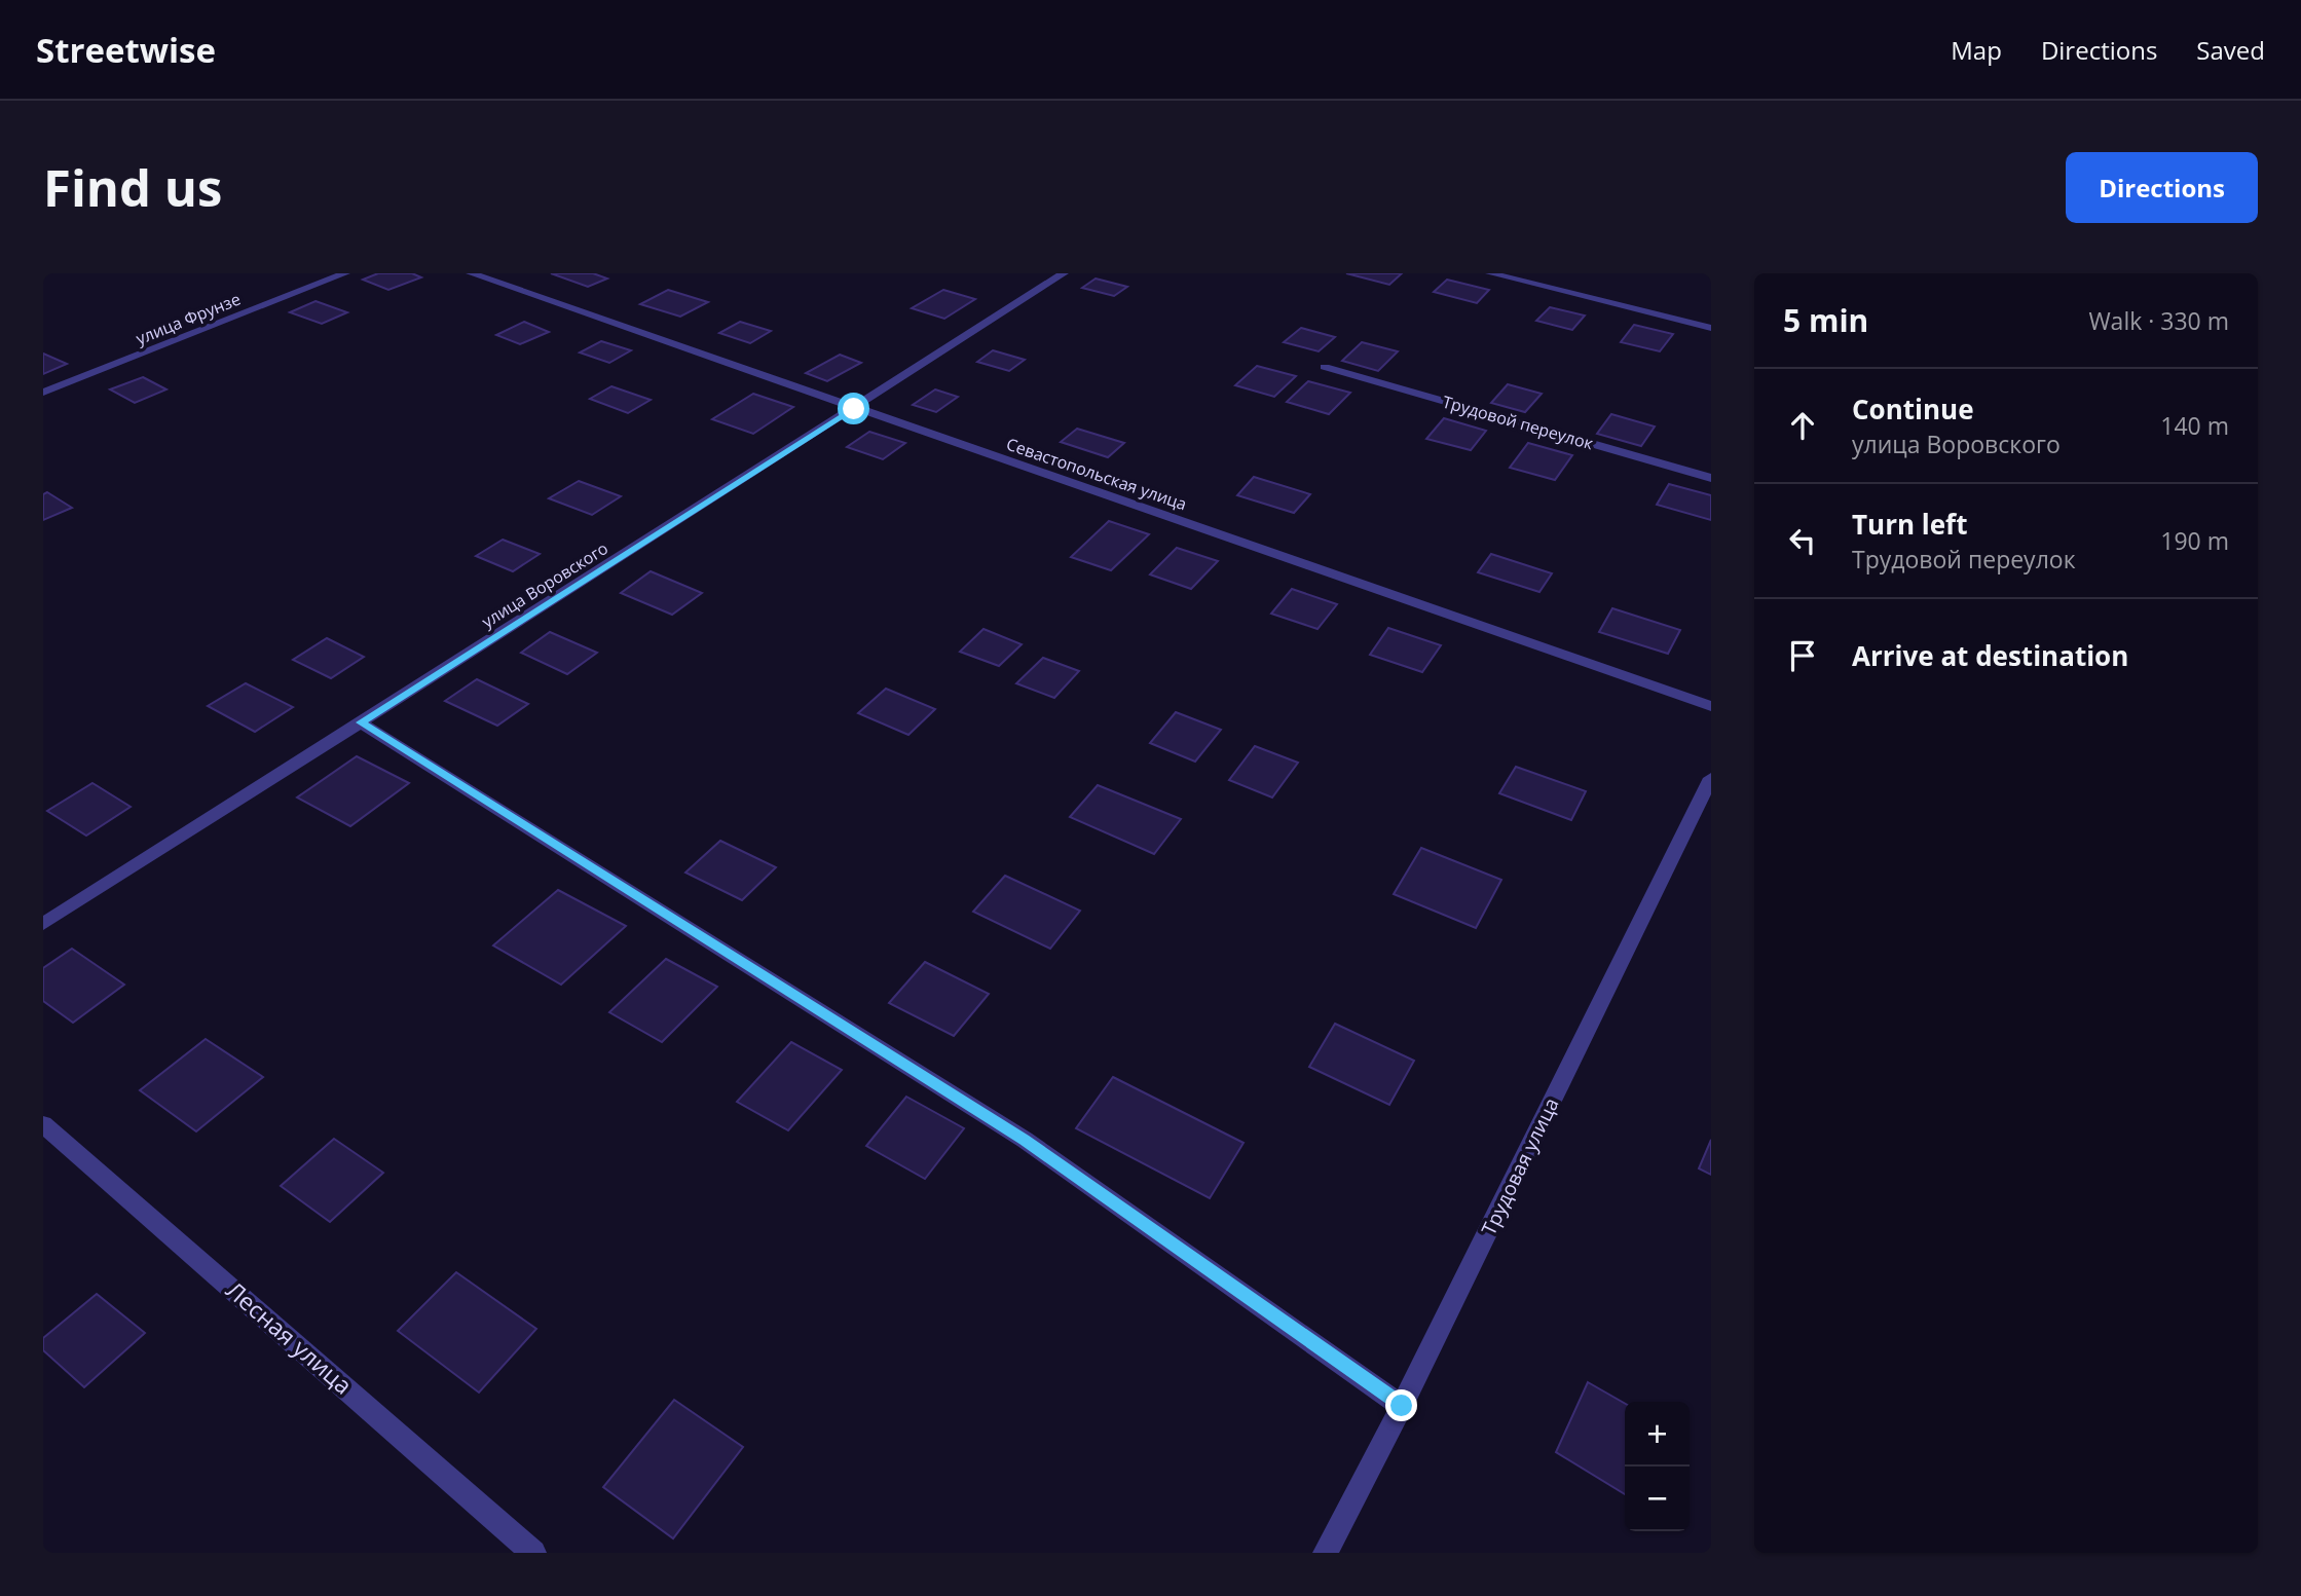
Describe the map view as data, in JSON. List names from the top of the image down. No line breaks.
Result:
{"streets":{"street":["улица Фрунзе","Трудовой переулок","Севастопольская улица","улица Воровского","Трудовая улица","Лесная улица"]},"crossings":[["Севастопольская улица","улица Воровского"]],"page":{"header":"Streetwise","nav":["Map","Directions","Saved"],"buttons":"Directions","title":"Find us","heading":["5 min","Walk · 330 m"],"list":[["Continue","улица Воровского","140 m"],["Turn left","Трудовой переулок","190 m"],"Arrive at destination"],"map_buttons":["+","−"]}}
